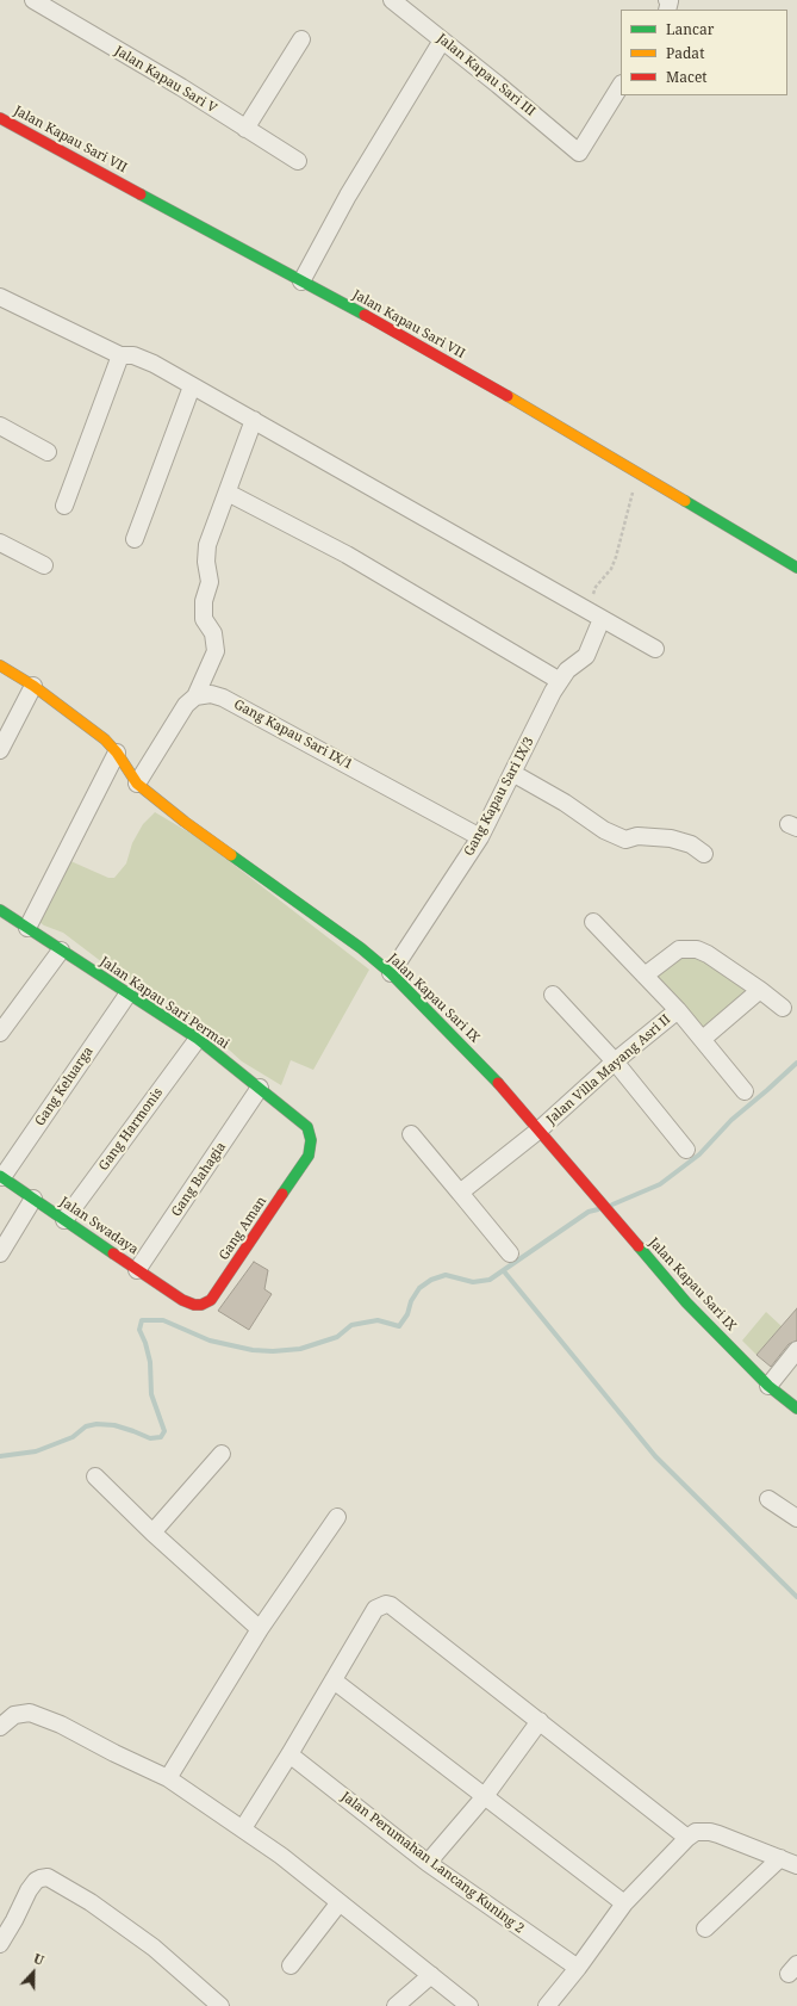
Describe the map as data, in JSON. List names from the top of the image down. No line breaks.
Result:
{"streets":{"street":["Jalan Kapau Sari III","Jalan Kapau Sari V","Jalan Kapau Sari VII","Gang Kapau Sari IX/1","Gang Kapau Sari IX/3","Jalan Kapau Sari IX","Jalan Kapau Sari Permai","Jalan Villa Mayang Asri II","Gang Keluarga","Gang Harmonis","Gang Bahagia","Jalan Swadaya","Gang Aman","Jalan Perumahan Lancang Kuning 2"]},"crossings":[["Gang Kapau Sari IX/1","Gang Kapau Sari IX/3"],["Gang Kapau Sari IX/3","Jalan Kapau Sari IX"],["Jalan Kapau Sari IX","Jalan Villa Mayang Asri II"],["Jalan Kapau Sari Permai","Gang Keluarga"],["Jalan Kapau Sari Permai","Gang Harmonis"],["Jalan Kapau Sari Permai","Gang Bahagia"],["Jalan Kapau Sari Permai","Gang Aman"],["Gang Keluarga","Jalan Swadaya"],["Gang Harmonis","Jalan Swadaya"],["Gang Bahagia","Jalan Swadaya"],["Jalan Swadaya","Gang Aman"]],"legend":["Lancar","Padat","Macet"],"north":"top"}
